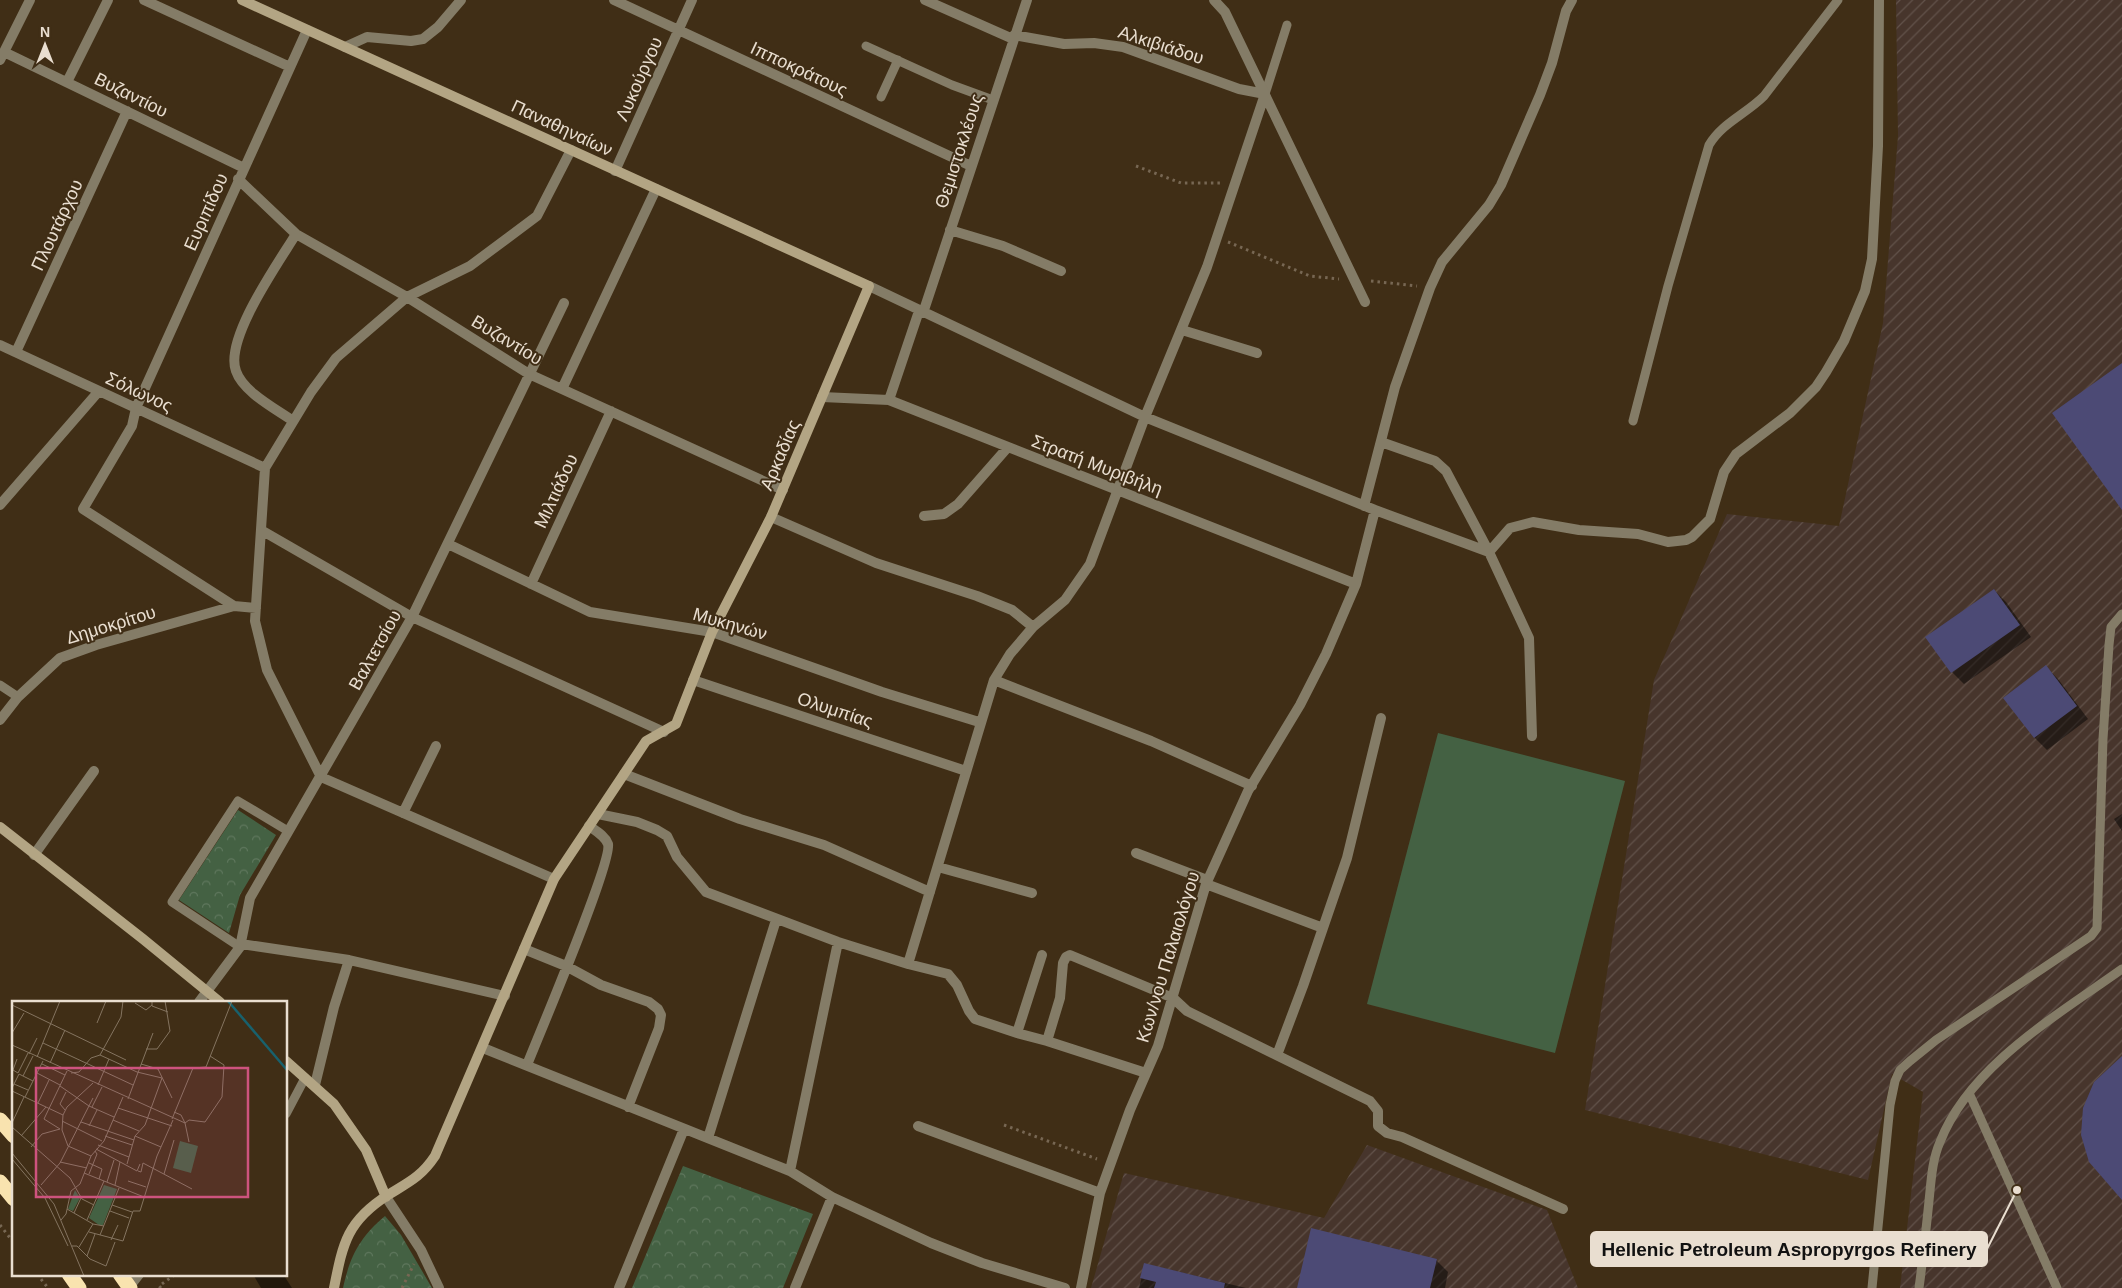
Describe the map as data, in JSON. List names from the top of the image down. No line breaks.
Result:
{"streets":{"street":["Αλκιβιάδου","Ιπποκράτους","Λυκούργου","Βυζαντίου","Παναθηναίων","Θεμιστοκλέους","Ευριπίδου","Πλουτάρχου","Σόλωνος","Αρκαδίας","Στρατή Μυριβήλη","Μιλτιάδου","Μυκηνών","Δημοκρίτου","Βαλτετσίου","Ολυμπίας","Κων/νου Παλαιολόγου"]},"crossings":[["Αλκιβιάδου","Θεμιστοκλέους"],["Ιπποκράτους","Λυκούργου"],["Ιπποκράτους","Θεμιστοκλέους"],["Λυκούργου","Παναθηναίων"],["Βυζαντίου","Ευριπίδου"],["Βυζαντίου","Πλουτάρχου"],["Βυζαντίου","Αρκαδίας"],["Βυζαντίου","Μιλτιάδου"],["Βυζαντίου","Βαλτετσίου"],["Παναθηναίων","Ευριπίδου"],["Παναθηναίων","Αρκαδίας"],["Θεμιστοκλέους","Στρατή Μυριβήλη"],["Ευριπίδου","Σόλωνος"],["Ευριπίδου","Δημοκρίτου"],["Πλουτάρχου","Σόλωνος"],["Αρκαδίας","Στρατή Μυριβήλη"],["Αρκαδίας","Μυκηνών"],["Αρκαδίας","Ολυμπίας"],["Στρατή Μυριβήλη","Κων/νου Παλαιολόγου"],["Μιλτιάδου","Μυκηνών"],["Μυκηνών","Βαλτετσίου"]],"places":["Hellenic Petroleum Aspropyrgos Refinery"],"north":"top"}
